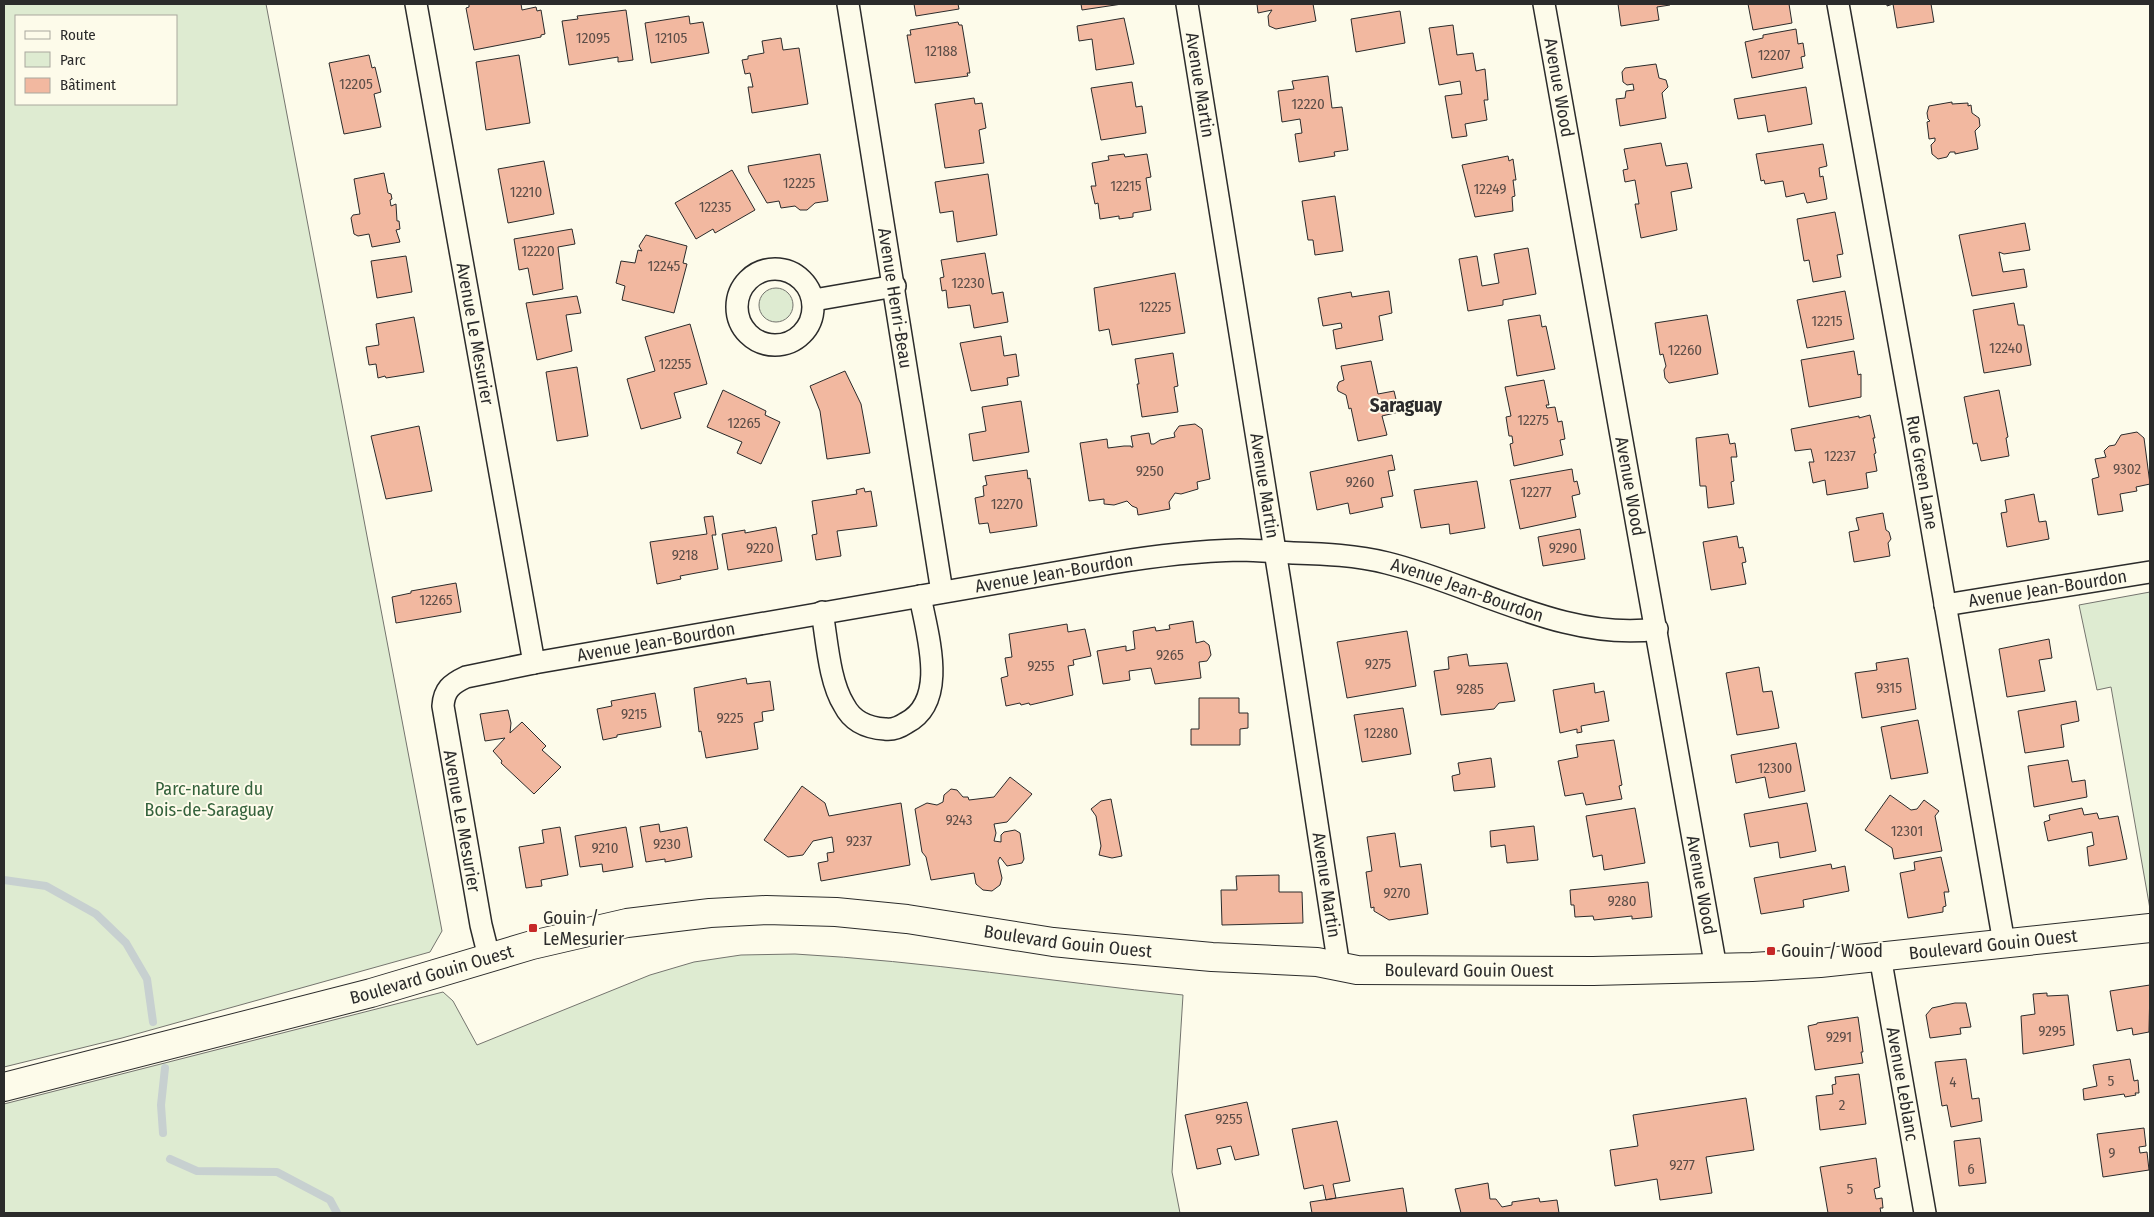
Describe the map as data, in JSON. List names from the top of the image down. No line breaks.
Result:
{"streets":{"street":["Avenue Martin","Avenue Wood","Avenue Henri-Beau","Avenue Le Mesurier","Rue Green Lane","Avenue Jean-Bourdon","Boulevard Gouin Ouest","Avenue Leblanc"]},"crossings":[["Avenue Martin","Avenue Jean-Bourdon"],["Avenue Martin","Boulevard Gouin Ouest"],["Avenue Wood","Avenue Jean-Bourdon"],["Avenue Wood","Boulevard Gouin Ouest"],["Avenue Henri-Beau","Avenue Jean-Bourdon"],["Avenue Le Mesurier","Avenue Jean-Bourdon"],["Avenue Le Mesurier","Boulevard Gouin Ouest"],["Rue Green Lane","Avenue Jean-Bourdon"],["Rue Green Lane","Boulevard Gouin Ouest"],["Boulevard Gouin Ouest","Avenue Leblanc"]],"districts":["Saraguay"],"parks":["Parc-nature du Bois-de-Saraguay"],"places":{"transit":["Gouin / LeMesurier","Gouin / Wood"]},"house_numbers":["12095","12105","12188","12207","12205","12220","12225","12215","12249","12210","12235","12220","12245","12230","12225","12215","12240","12260","12255","12275","12265","12237","9302","9250","9260","12277","12270","9220","9290","9218","12265","9265","9275","9255","9315","9285","9215","9225","12280","12300","9243","12301","9237","9230","9210","9270","9280","9295","9291","5","4","2","9255","9","9277","6","5"],"legend":["Route","Parc","Bâtiment"]}
